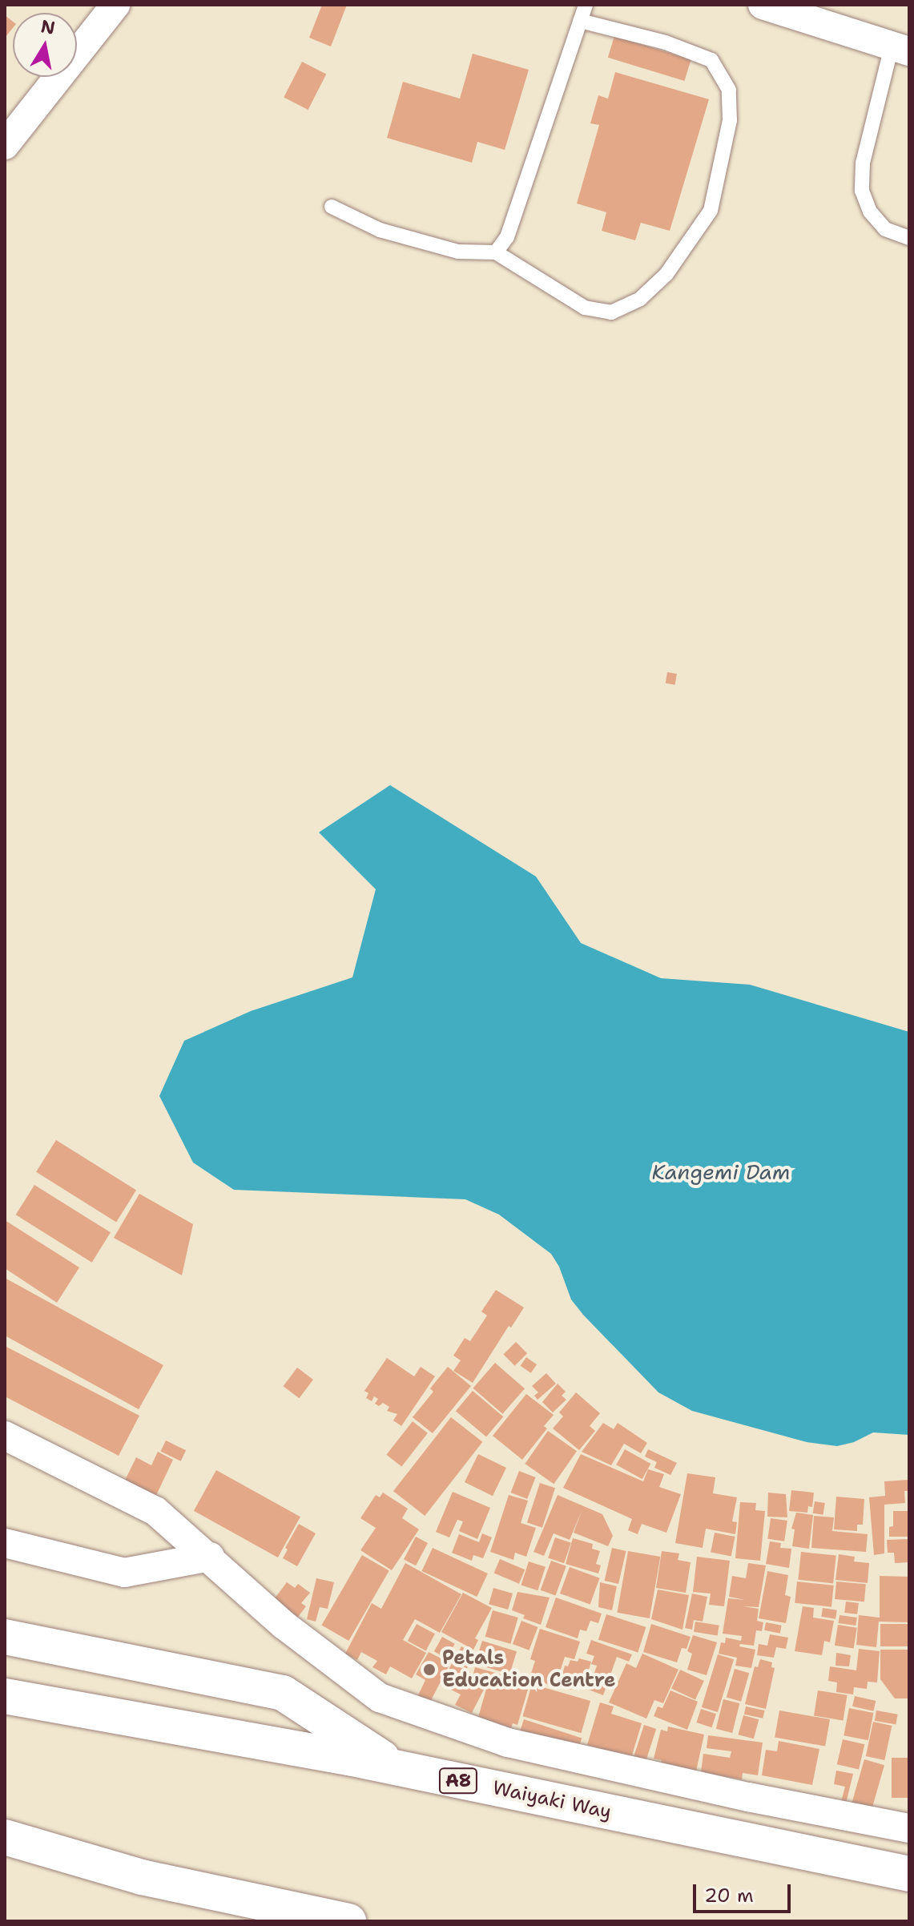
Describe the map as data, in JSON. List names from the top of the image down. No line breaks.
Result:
{"streets":{"highway":["A8","Waiyaki Way"]},"water":["Kangemi Dam"],"places":["Petals Education Centre"],"scale_bar":"20 m","north":"top"}
